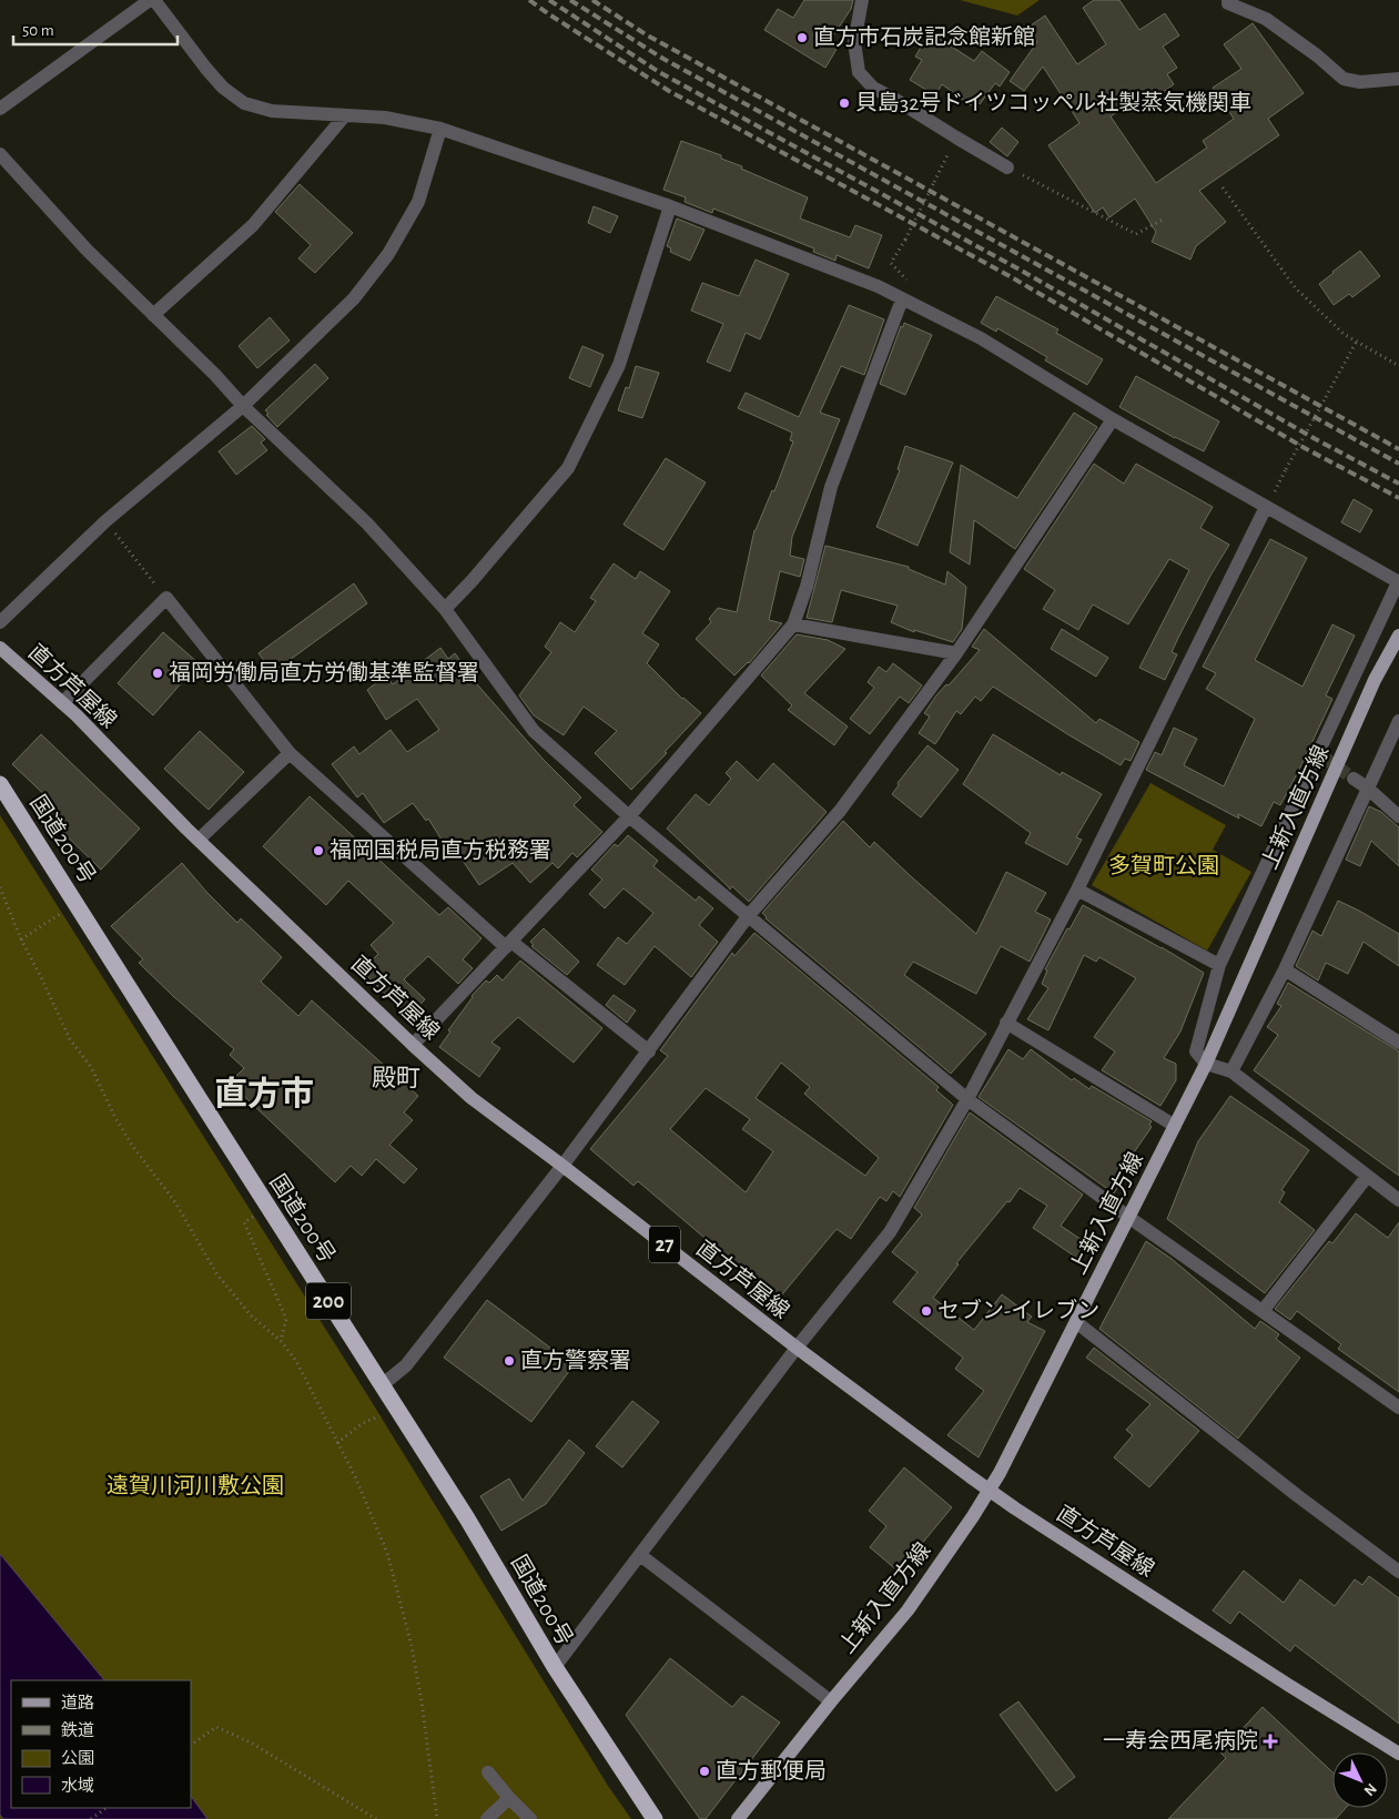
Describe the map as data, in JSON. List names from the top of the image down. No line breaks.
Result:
{"streets":{"highway":["国道200号","200"],"main road":["直方芦屋線","上新入直方線","27"]},"crossings":[["直方芦屋線","上新入直方線"]],"districts":["殿町","直方市"],"parks":["多賀町公園","遠賀川河川敷公園"],"places":{"other":["直方市石炭記念館新館","貝島32号ドイツコッペル社製蒸気機関車","福岡労働局直方労働基準監督署","福岡国税局直方税務署","セブン-イレブン","直方警察署","直方郵便局"],"health":["一寿会西尾病院"]},"legend":["道路","鉄道","公園","水域"],"scale_bar":"50 m","north":"bottom right"}
